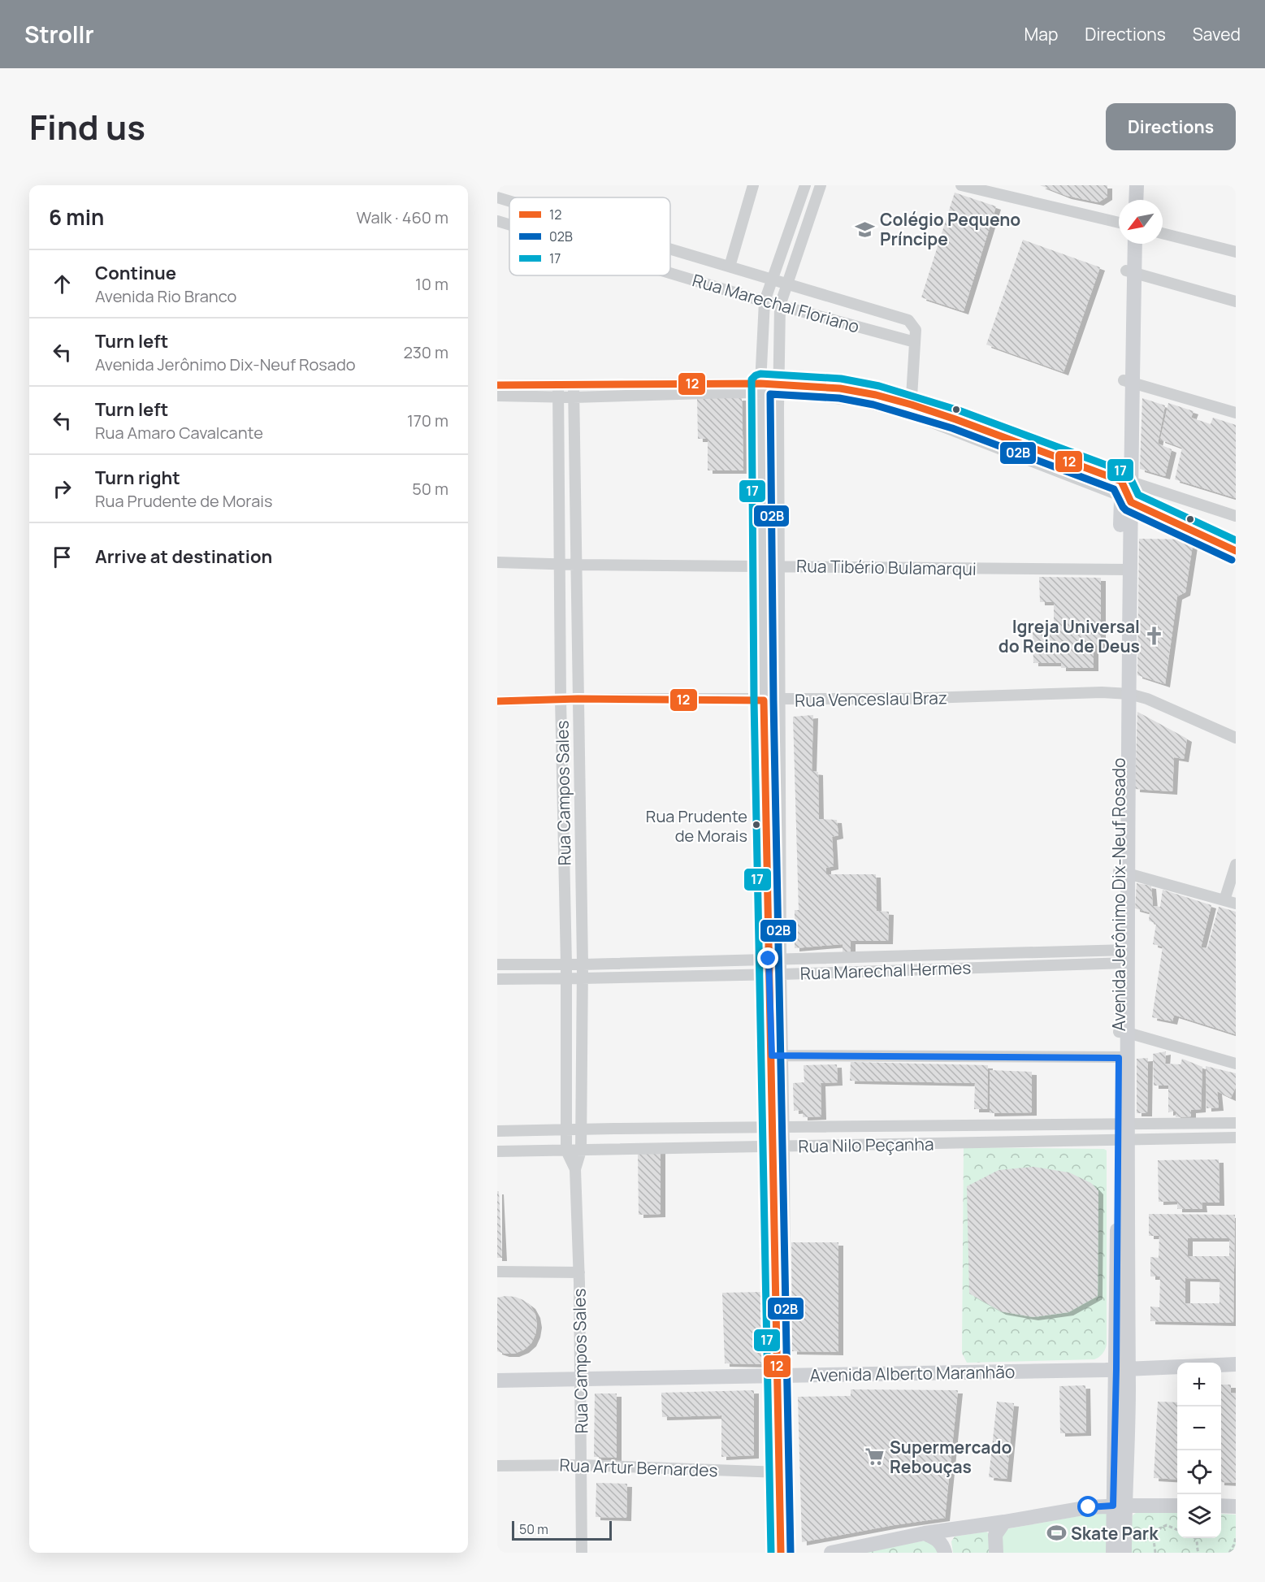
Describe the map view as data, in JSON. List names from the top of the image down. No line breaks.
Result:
{"streets":{"main road":["Avenida Jerônimo Dix-Neuf Rosado","Avenida Alberto Maranhão"],"street":["Rua Marechal Floriano","Rua Tibério Bulamarqui","Rua Venceslau Braz","Rua Campos Sales","Rua Marechal Hermes","Rua Nilo Peçanha","Rua Artur Bernardes"]},"crossings":[["Rua Tibério Bulamarqui","Rua Campos Sales"],["Rua Tibério Bulamarqui","Avenida Jerônimo Dix-Neuf Rosado"],["Rua Venceslau Braz","Rua Campos Sales"],["Rua Venceslau Braz","Avenida Jerônimo Dix-Neuf Rosado"],["Rua Campos Sales","Rua Marechal Hermes"],["Rua Campos Sales","Rua Nilo Peçanha"],["Rua Campos Sales","Avenida Alberto Maranhão"],["Rua Campos Sales","Rua Artur Bernardes"],["Avenida Jerônimo Dix-Neuf Rosado","Rua Marechal Hermes"],["Avenida Jerônimo Dix-Neuf Rosado","Rua Nilo Peçanha"],["Avenida Jerônimo Dix-Neuf Rosado","Avenida Alberto Maranhão"]],"places":{"school or university":["Colégio Pequeno Príncipe"],"church":["Igreja Universal do Reino de Deus"],"other":["Rua Prudente de Morais"],"supermarket":["Supermercado Rebouças"],"sports":["Skate Park"]},"lines":["transit line 17","transit line 12","transit line 02B"],"legend":["12","02B","17"],"scale_bar":"50 m","north":"bottom left","page":{"header":"Strollr","nav":["Map","Directions","Saved"],"title":"Find us","buttons":"Directions","heading":["6 min","Walk · 460 m"],"list":[["Continue","Avenida Rio Branco","10 m"],["Turn left","Avenida Jerônimo Dix-Neuf Rosado","230 m"],["Turn left","Rua Amaro Cavalcante","170 m"],["Turn right","Rua Prudente de Morais","50 m"],"Arrive at destination"],"map_buttons":["+","−"],"scale":"50 m"}}
